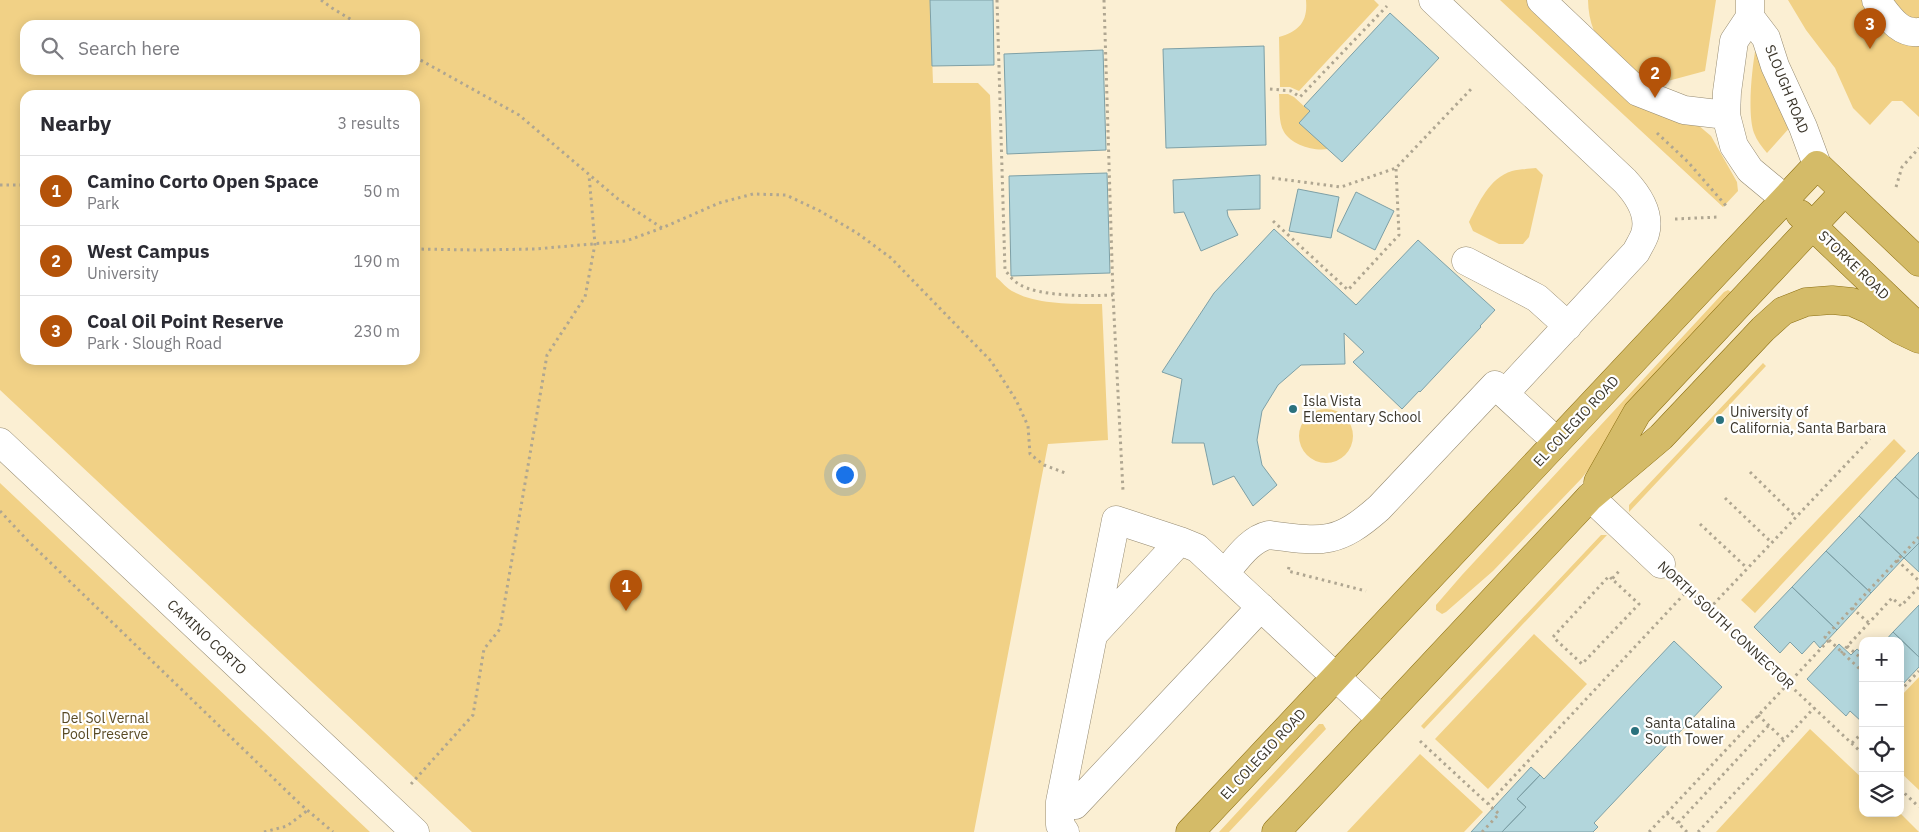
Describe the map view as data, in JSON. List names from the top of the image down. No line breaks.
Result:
{"streets":{"main road":["STORKE ROAD","EL COLEGIO ROAD"],"street":["SLOUGH ROAD","CAMINO CORTO"],"path":["NORTH SOUTH CONNECTOR"]},"crossings":[["SLOUGH ROAD","STORKE ROAD"],["SLOUGH ROAD","EL COLEGIO ROAD"],["STORKE ROAD","EL COLEGIO ROAD"]],"parks":["Del Sol Vernal Pool Preserve"],"places":["Isla Vista Elementary School","University of California, Santa Barbara","Santa Catalina South Tower"],"page":{"pins":["3","2","1"],"search":"Search here","heading":["Nearby","3 results"],"list":[{"mark":"1","name":"Camino Corto Open Space","note":"Park","value":"50 m"},{"mark":"2","name":"West Campus","note":"University","value":"190 m"},{"mark":"3","name":"Coal Oil Point Reserve","note":"Park · Slough Road","value":"230 m"}],"map_buttons":["+","−"]}}
